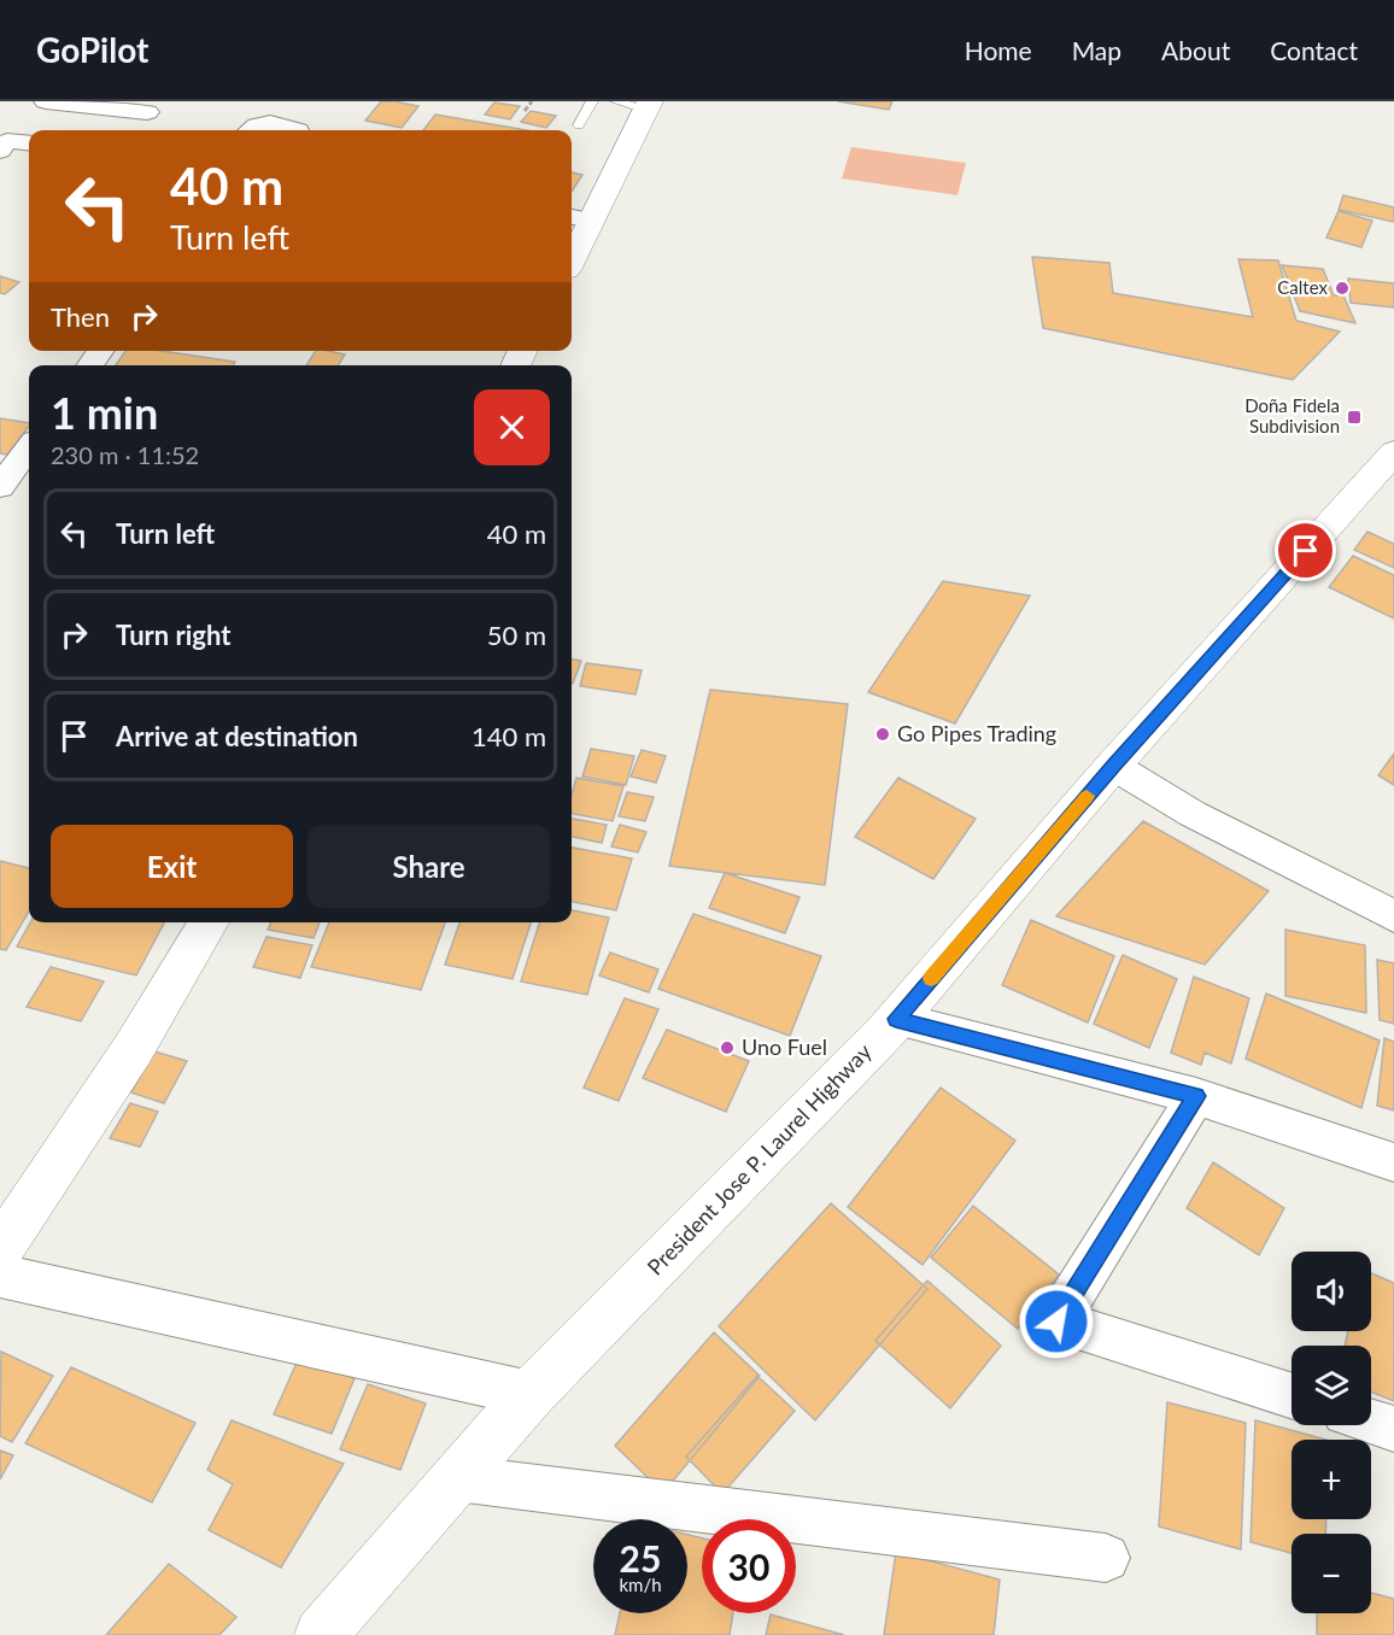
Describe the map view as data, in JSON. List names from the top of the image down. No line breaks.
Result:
{"streets":{"main road":["President Jose P. Laurel Highway"]},"places":{"other":["Caltex","Go Pipes Trading","Uno Fuel"],"transit":["Doña Fidela Subdivision"]},"page":{"header":"GoPilot","nav":["Home","Map","About","Contact"],"turn":["40 m","Turn left"],"then":"Then","heading":["1 min","230 m · 11:52"],"list":[{"name":"Turn left","value":"40 m"},{"name":"Turn right","value":"50 m"},{"name":"Arrive at destination","value":"140 m"}],"buttons":["Exit","Share"],"map_buttons":["+","−"],"speed":"25 km/h","limit":"30"}}
